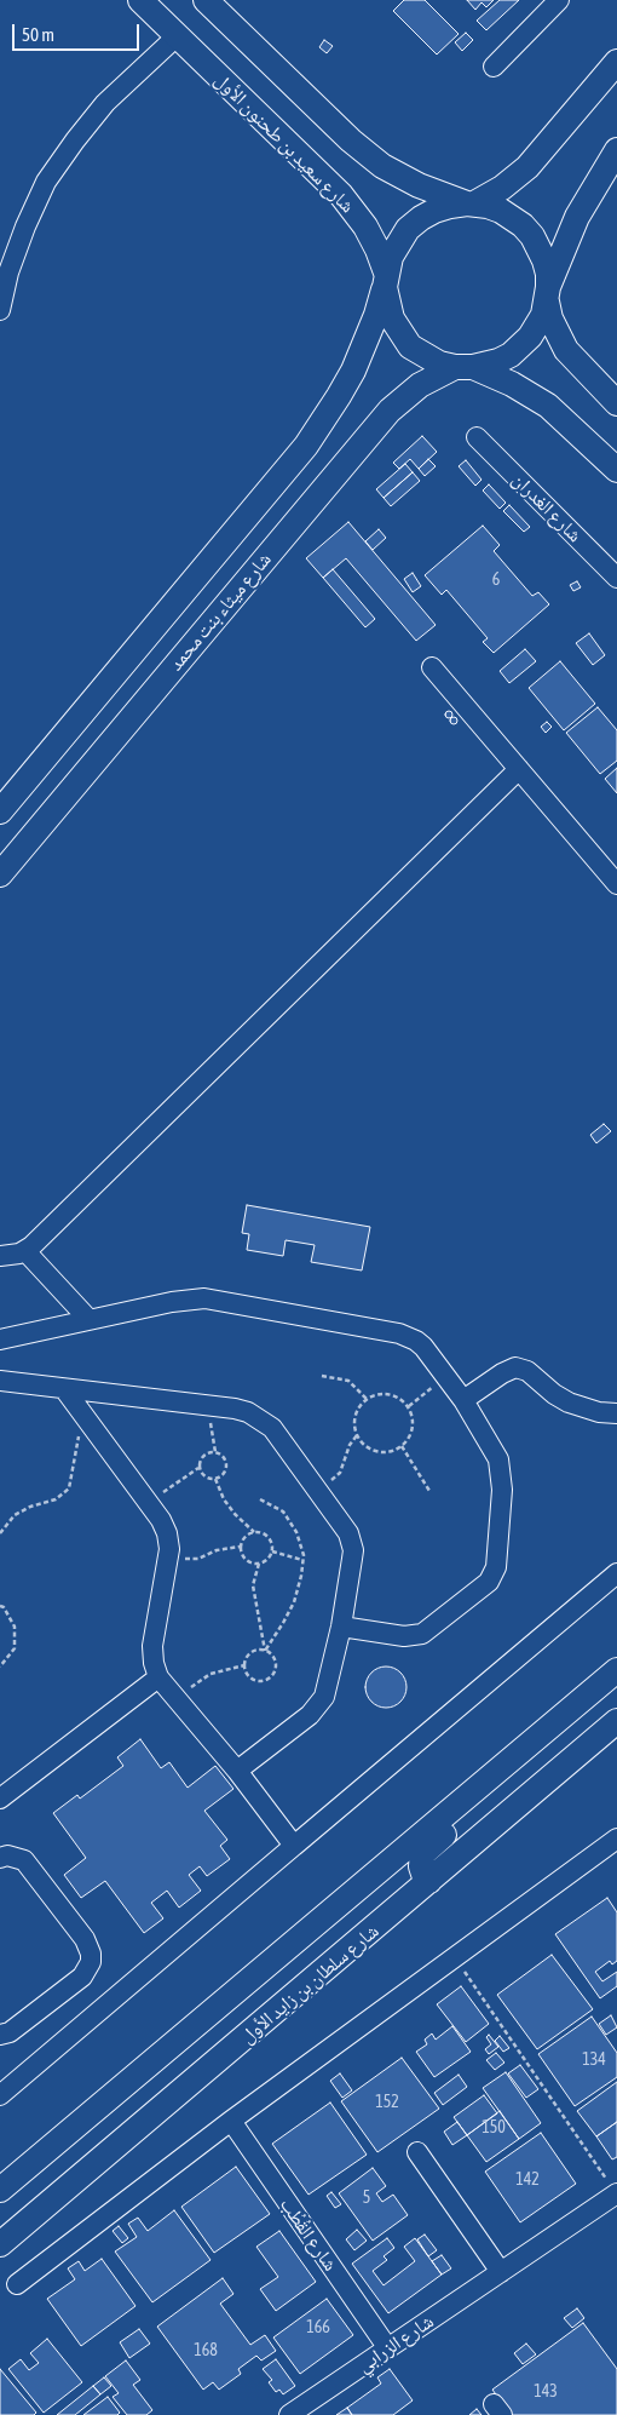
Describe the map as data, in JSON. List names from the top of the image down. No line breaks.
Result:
{"streets":{"main road":["شارع سعيد بن طحنون الأول","شارع ميثاء بنت محمد","شارع سلطان بن زايد الأول"],"street":["شارع الغدران","شارع القُطُب","شارع الزرابي"]},"crossings":[["شارع سعيد بن طحنون الأول","شارع ميثاء بنت محمد"],["شارع القُطُب","شارع الزرابي"]],"house_numbers":["6","134","152","150","142","5","166","168","143"],"scale_bar":"50 m"}
